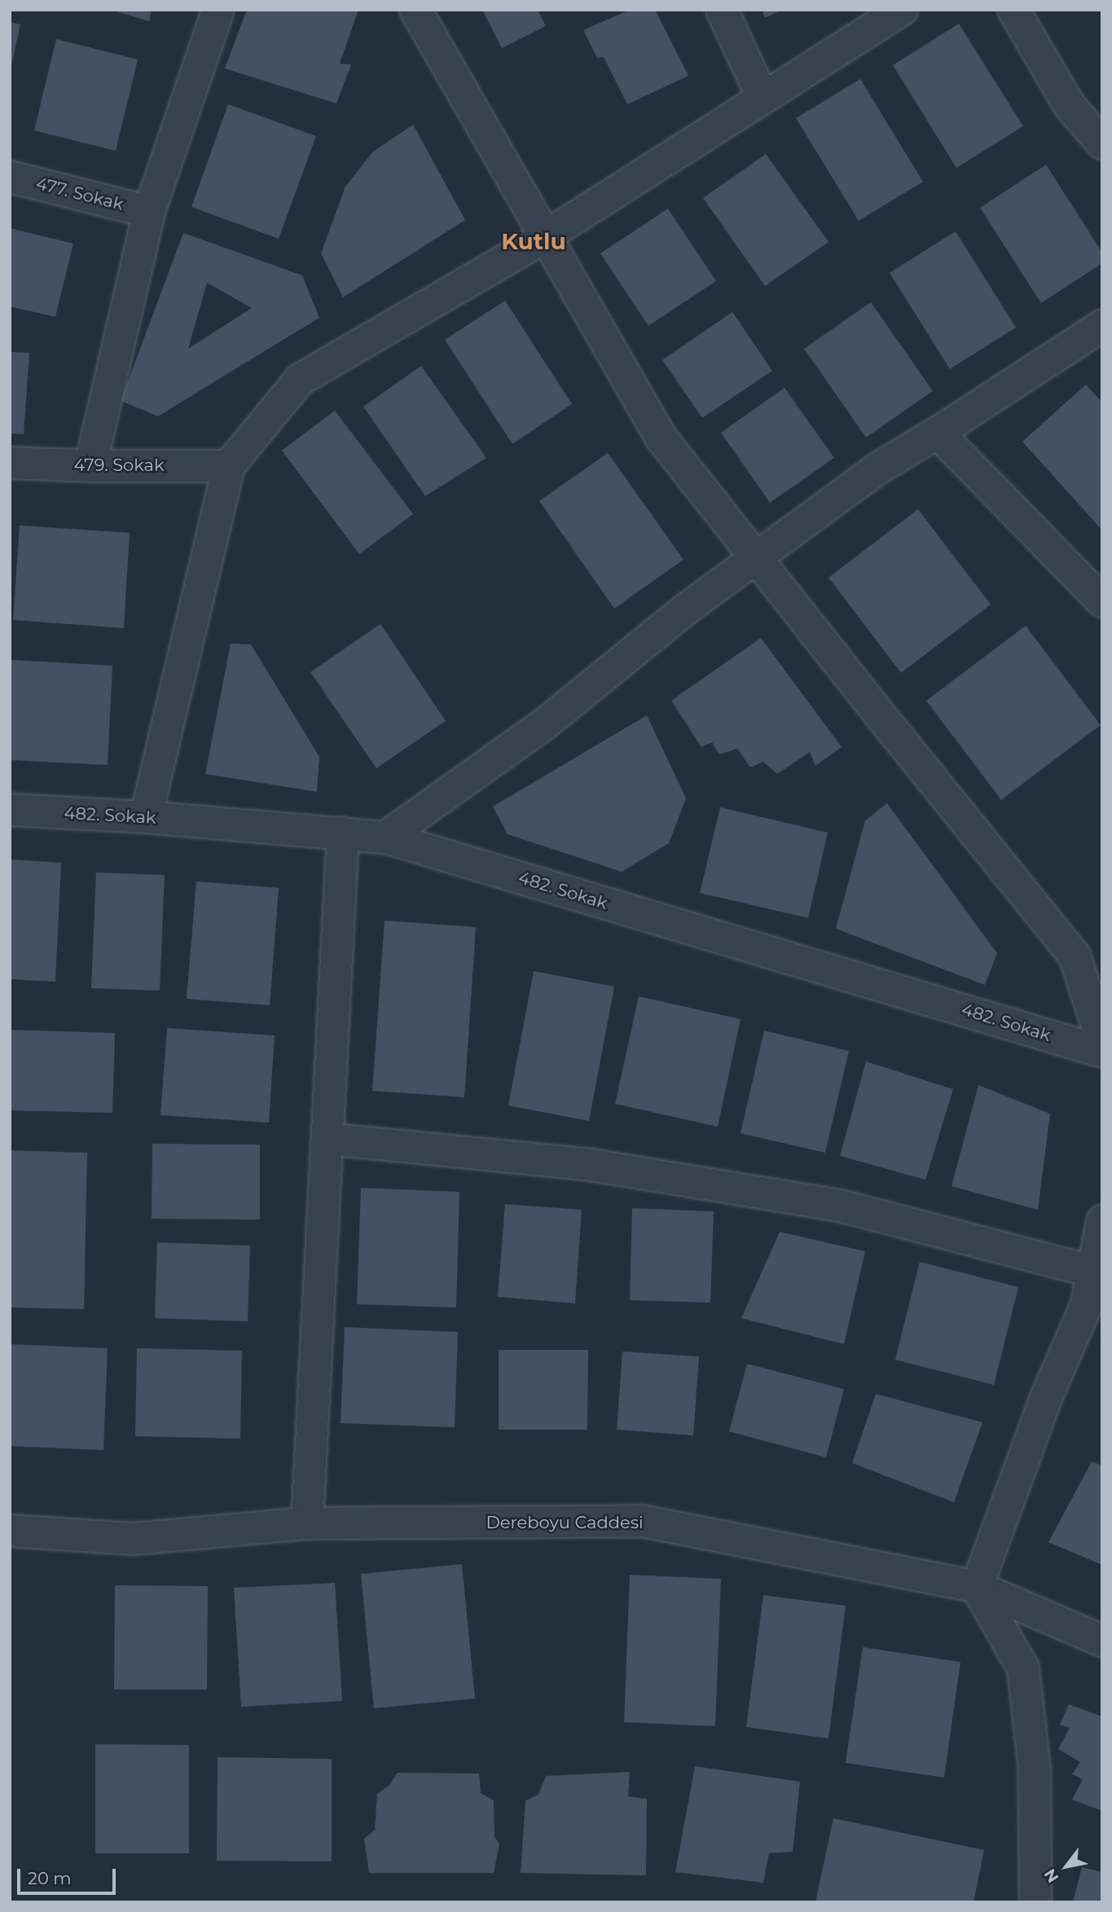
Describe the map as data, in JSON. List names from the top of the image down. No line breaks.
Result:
{"streets":{"street":["477. Sokak","479. Sokak","482. Sokak","Dereboyu Caddesi"]},"districts":["Kutlu"],"scale_bar":"20 m","north":"bottom left"}
